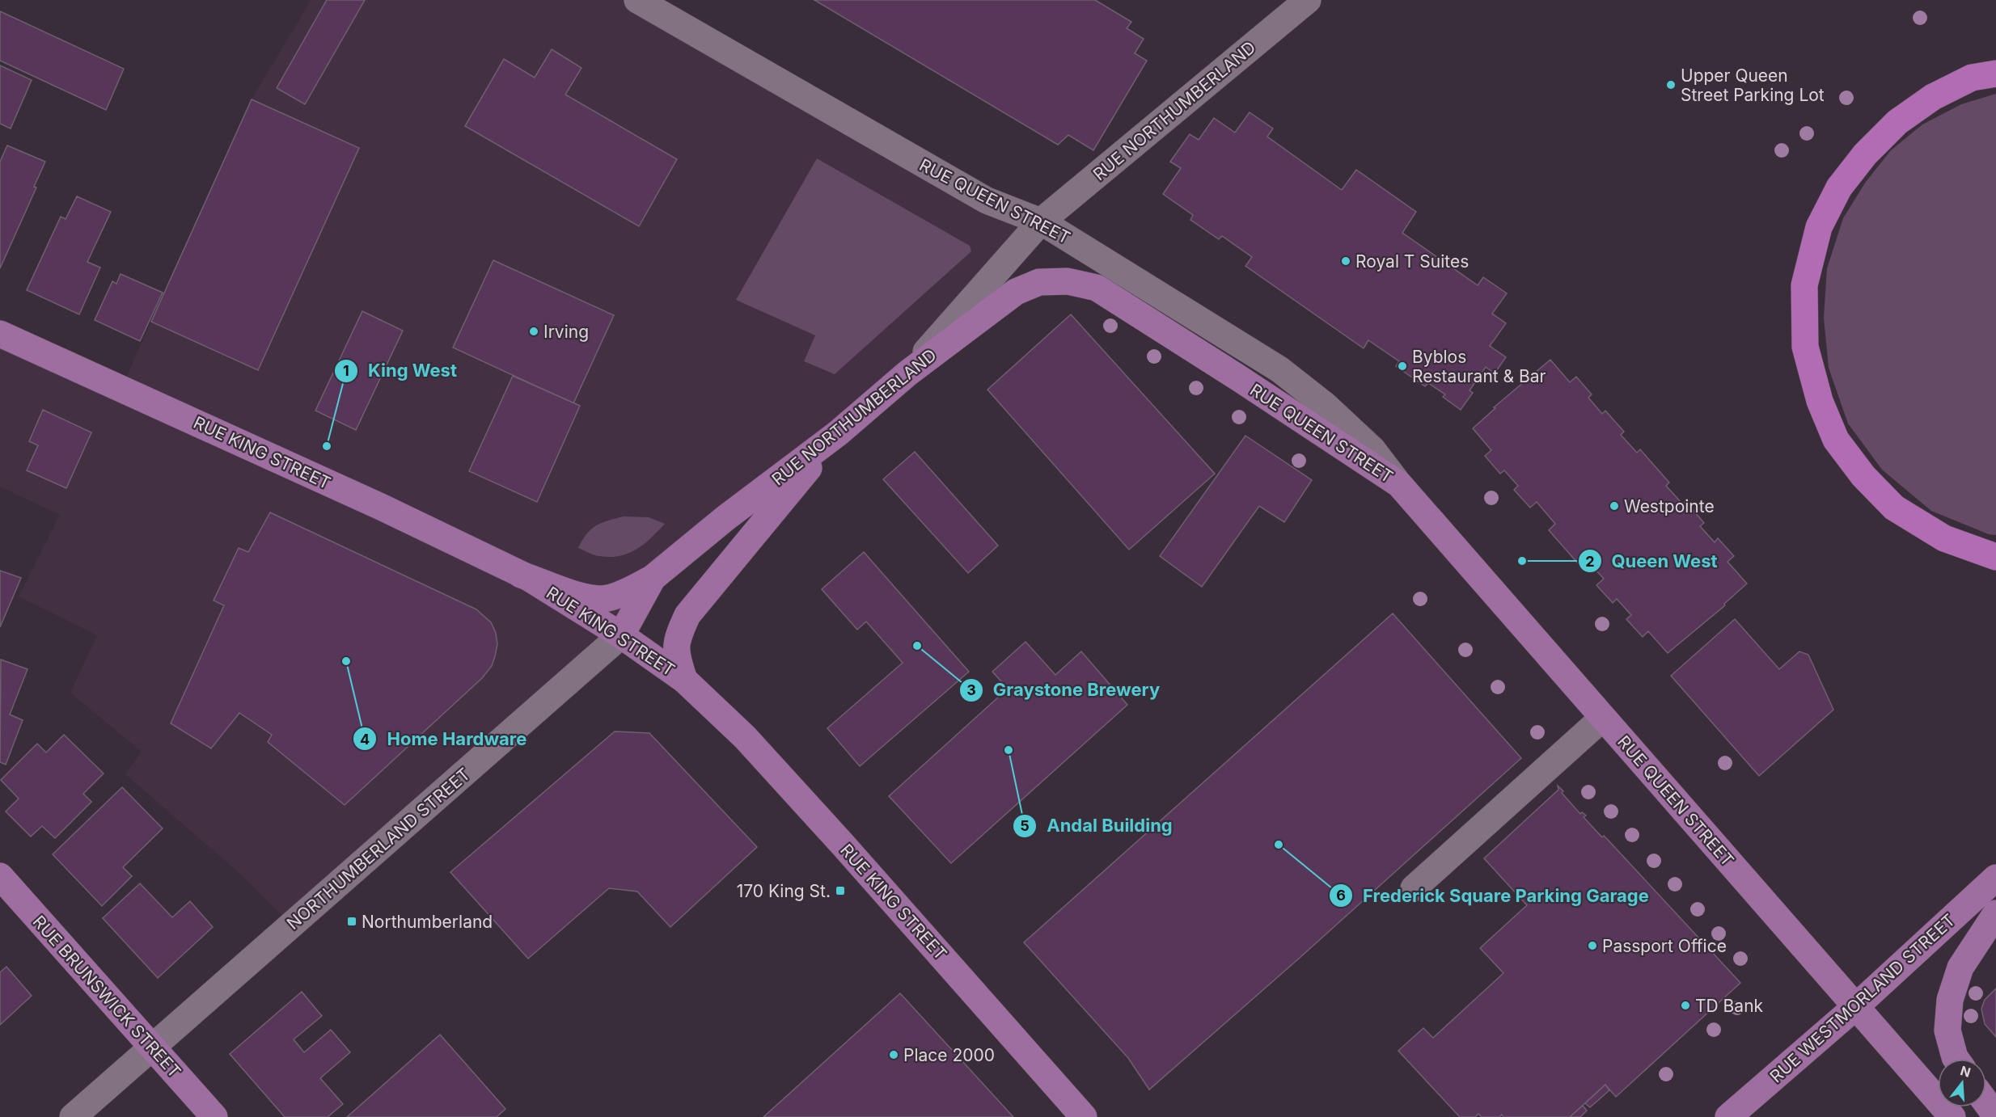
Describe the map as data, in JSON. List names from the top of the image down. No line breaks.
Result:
{"streets":{"main road":["RUE NORTHUMBERLAND","RUE QUEEN STREET","RUE KING STREET","NORTHUMBERLAND STREET","RUE BRUNSWICK STREET","RUE WESTMORLAND STREET"]},"crossings":[["RUE NORTHUMBERLAND","RUE QUEEN STREET"],["RUE NORTHUMBERLAND","NORTHUMBERLAND STREET"],["RUE QUEEN STREET","RUE WESTMORLAND STREET"],["RUE KING STREET","NORTHUMBERLAND STREET"],["NORTHUMBERLAND STREET","RUE BRUNSWICK STREET"]],"places":{"other":["Upper Queen Street Parking Lot","Royal T Suites","Irving","Byblos Restaurant & Bar","King West","Westpointe","Queen West","Graystone Brewery","Home Hardware","Andal Building","Frederick Square Parking Garage","Passport Office","TD Bank","Place 2000"],"transit":["170 King St.","Northumberland"]},"north":"top"}
